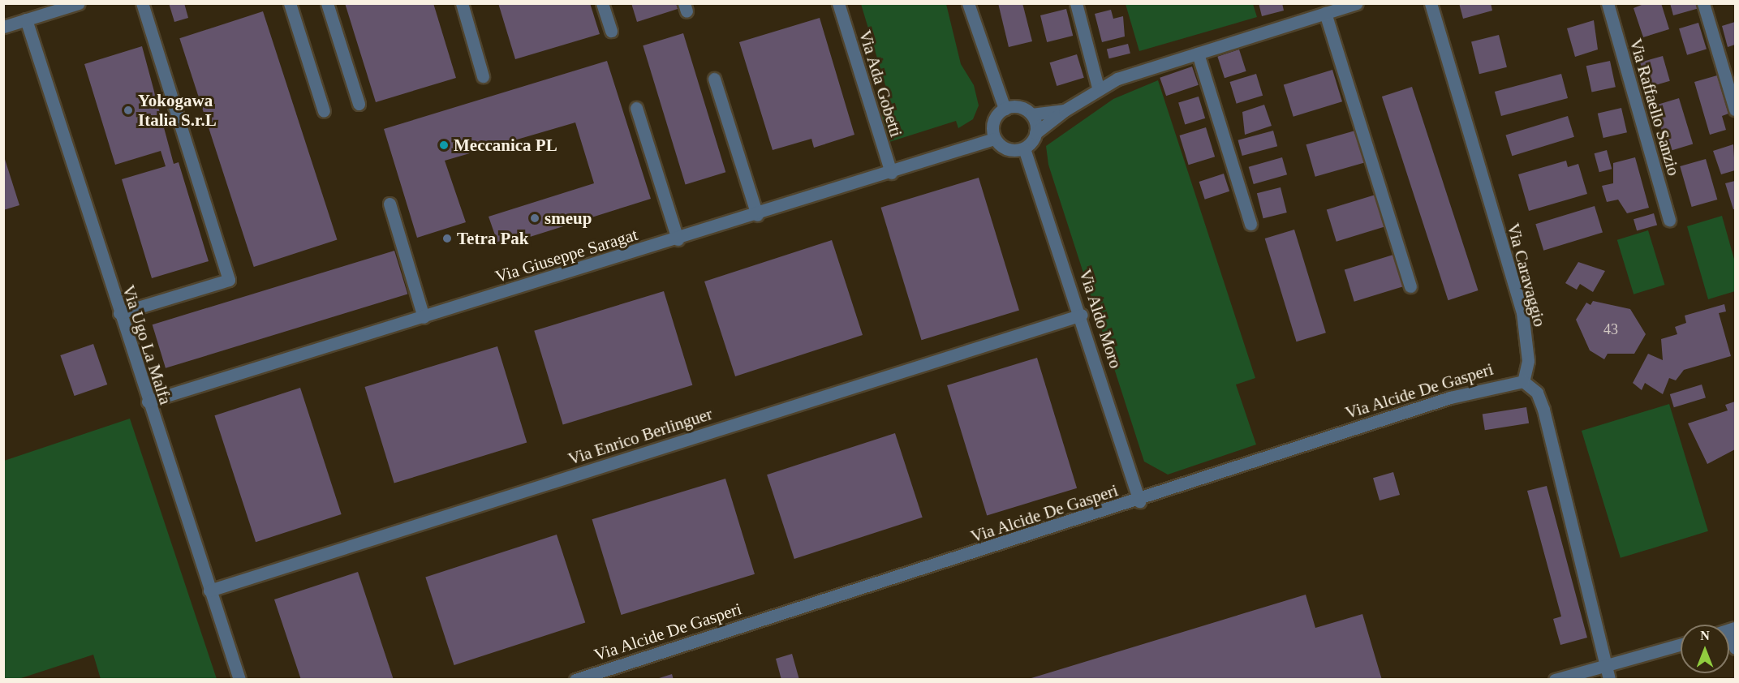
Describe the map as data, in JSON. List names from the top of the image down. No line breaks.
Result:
{"streets":{"street":["Via Ada Gobetti","Via Raffaello Sanzio","Via Giuseppe Saragat","Via Caravaggio","Via Aldo Moro","Via Ugo La Malfa","Via Alcide De Gasperi","Via Enrico Berlinguer"]},"crossings":[["Via Ada Gobetti","Via Giuseppe Saragat"],["Via Giuseppe Saragat","Via Aldo Moro"],["Via Giuseppe Saragat","Via Ugo La Malfa"],["Via Caravaggio","Via Alcide De Gasperi"],["Via Aldo Moro","Via Alcide De Gasperi"],["Via Aldo Moro","Via Enrico Berlinguer"],["Via Ugo La Malfa","Via Enrico Berlinguer"]],"places":["Yokogawa Italia S.r.L","Meccanica PL","smeup","Tetra Pak"],"house_numbers":["43"],"north":"top"}
